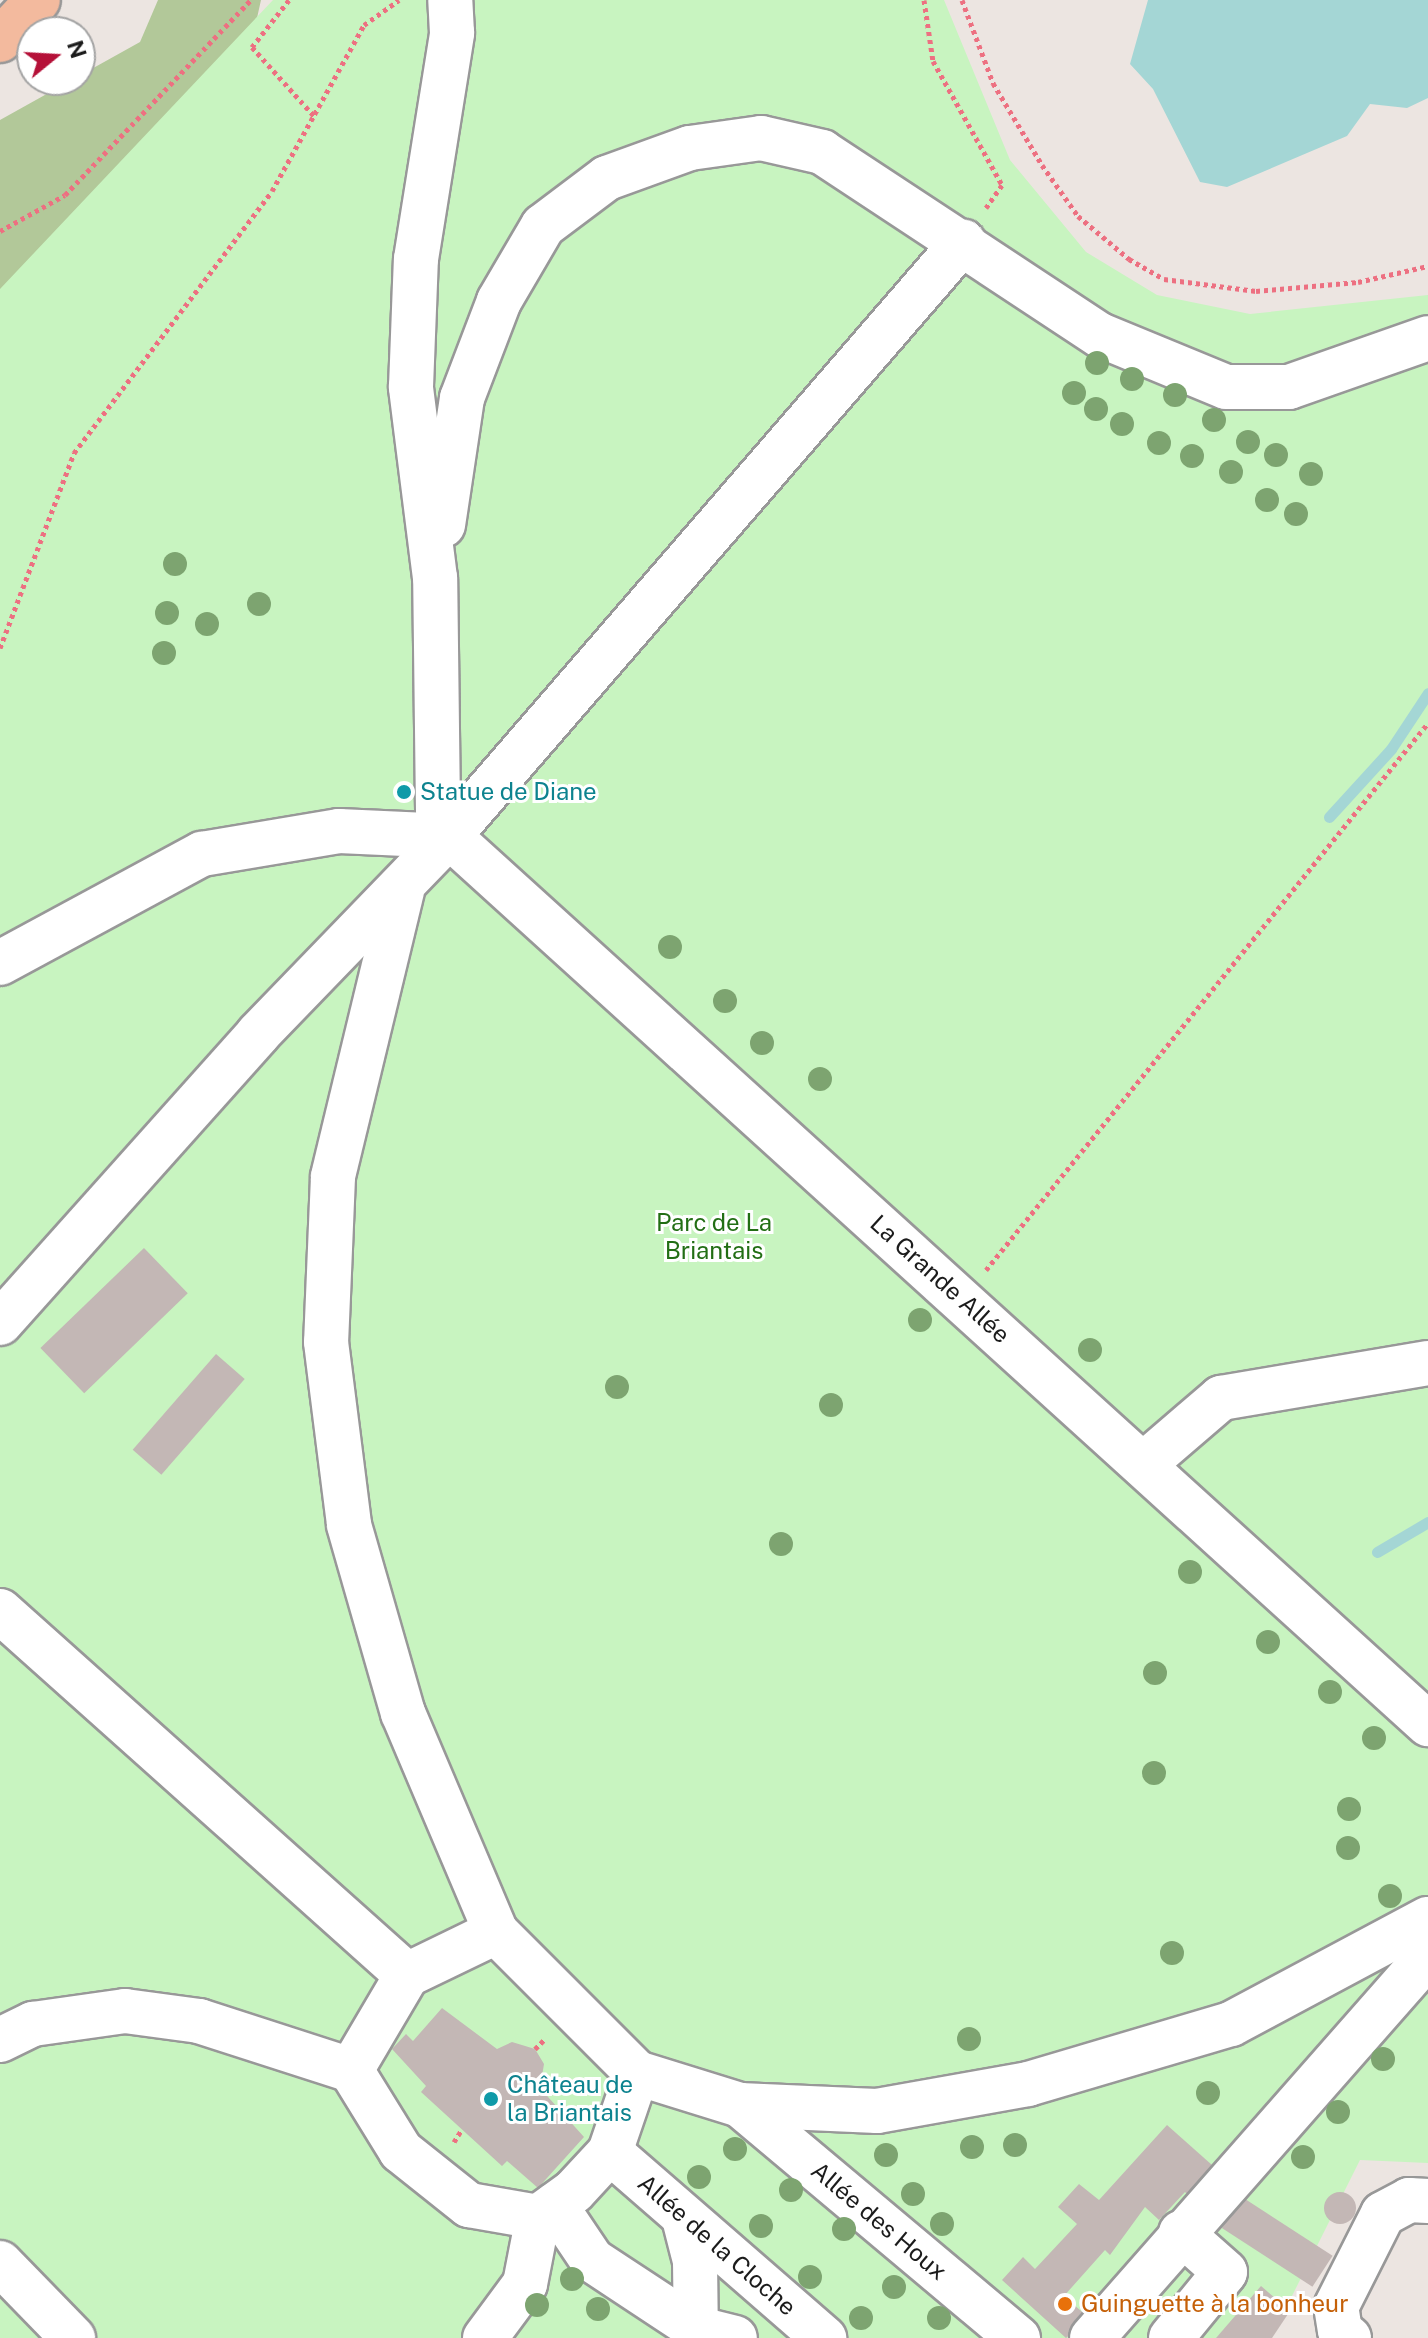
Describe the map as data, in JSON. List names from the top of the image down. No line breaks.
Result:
{"streets":{"lane":["La Grande Allée","Allée des Houx","Allée de la Cloche"]},"parks":["Parc de La Briantais"],"places":["Statue de Diane","Château de la Briantais","Guinguette à la bonheur"],"north":"right"}
